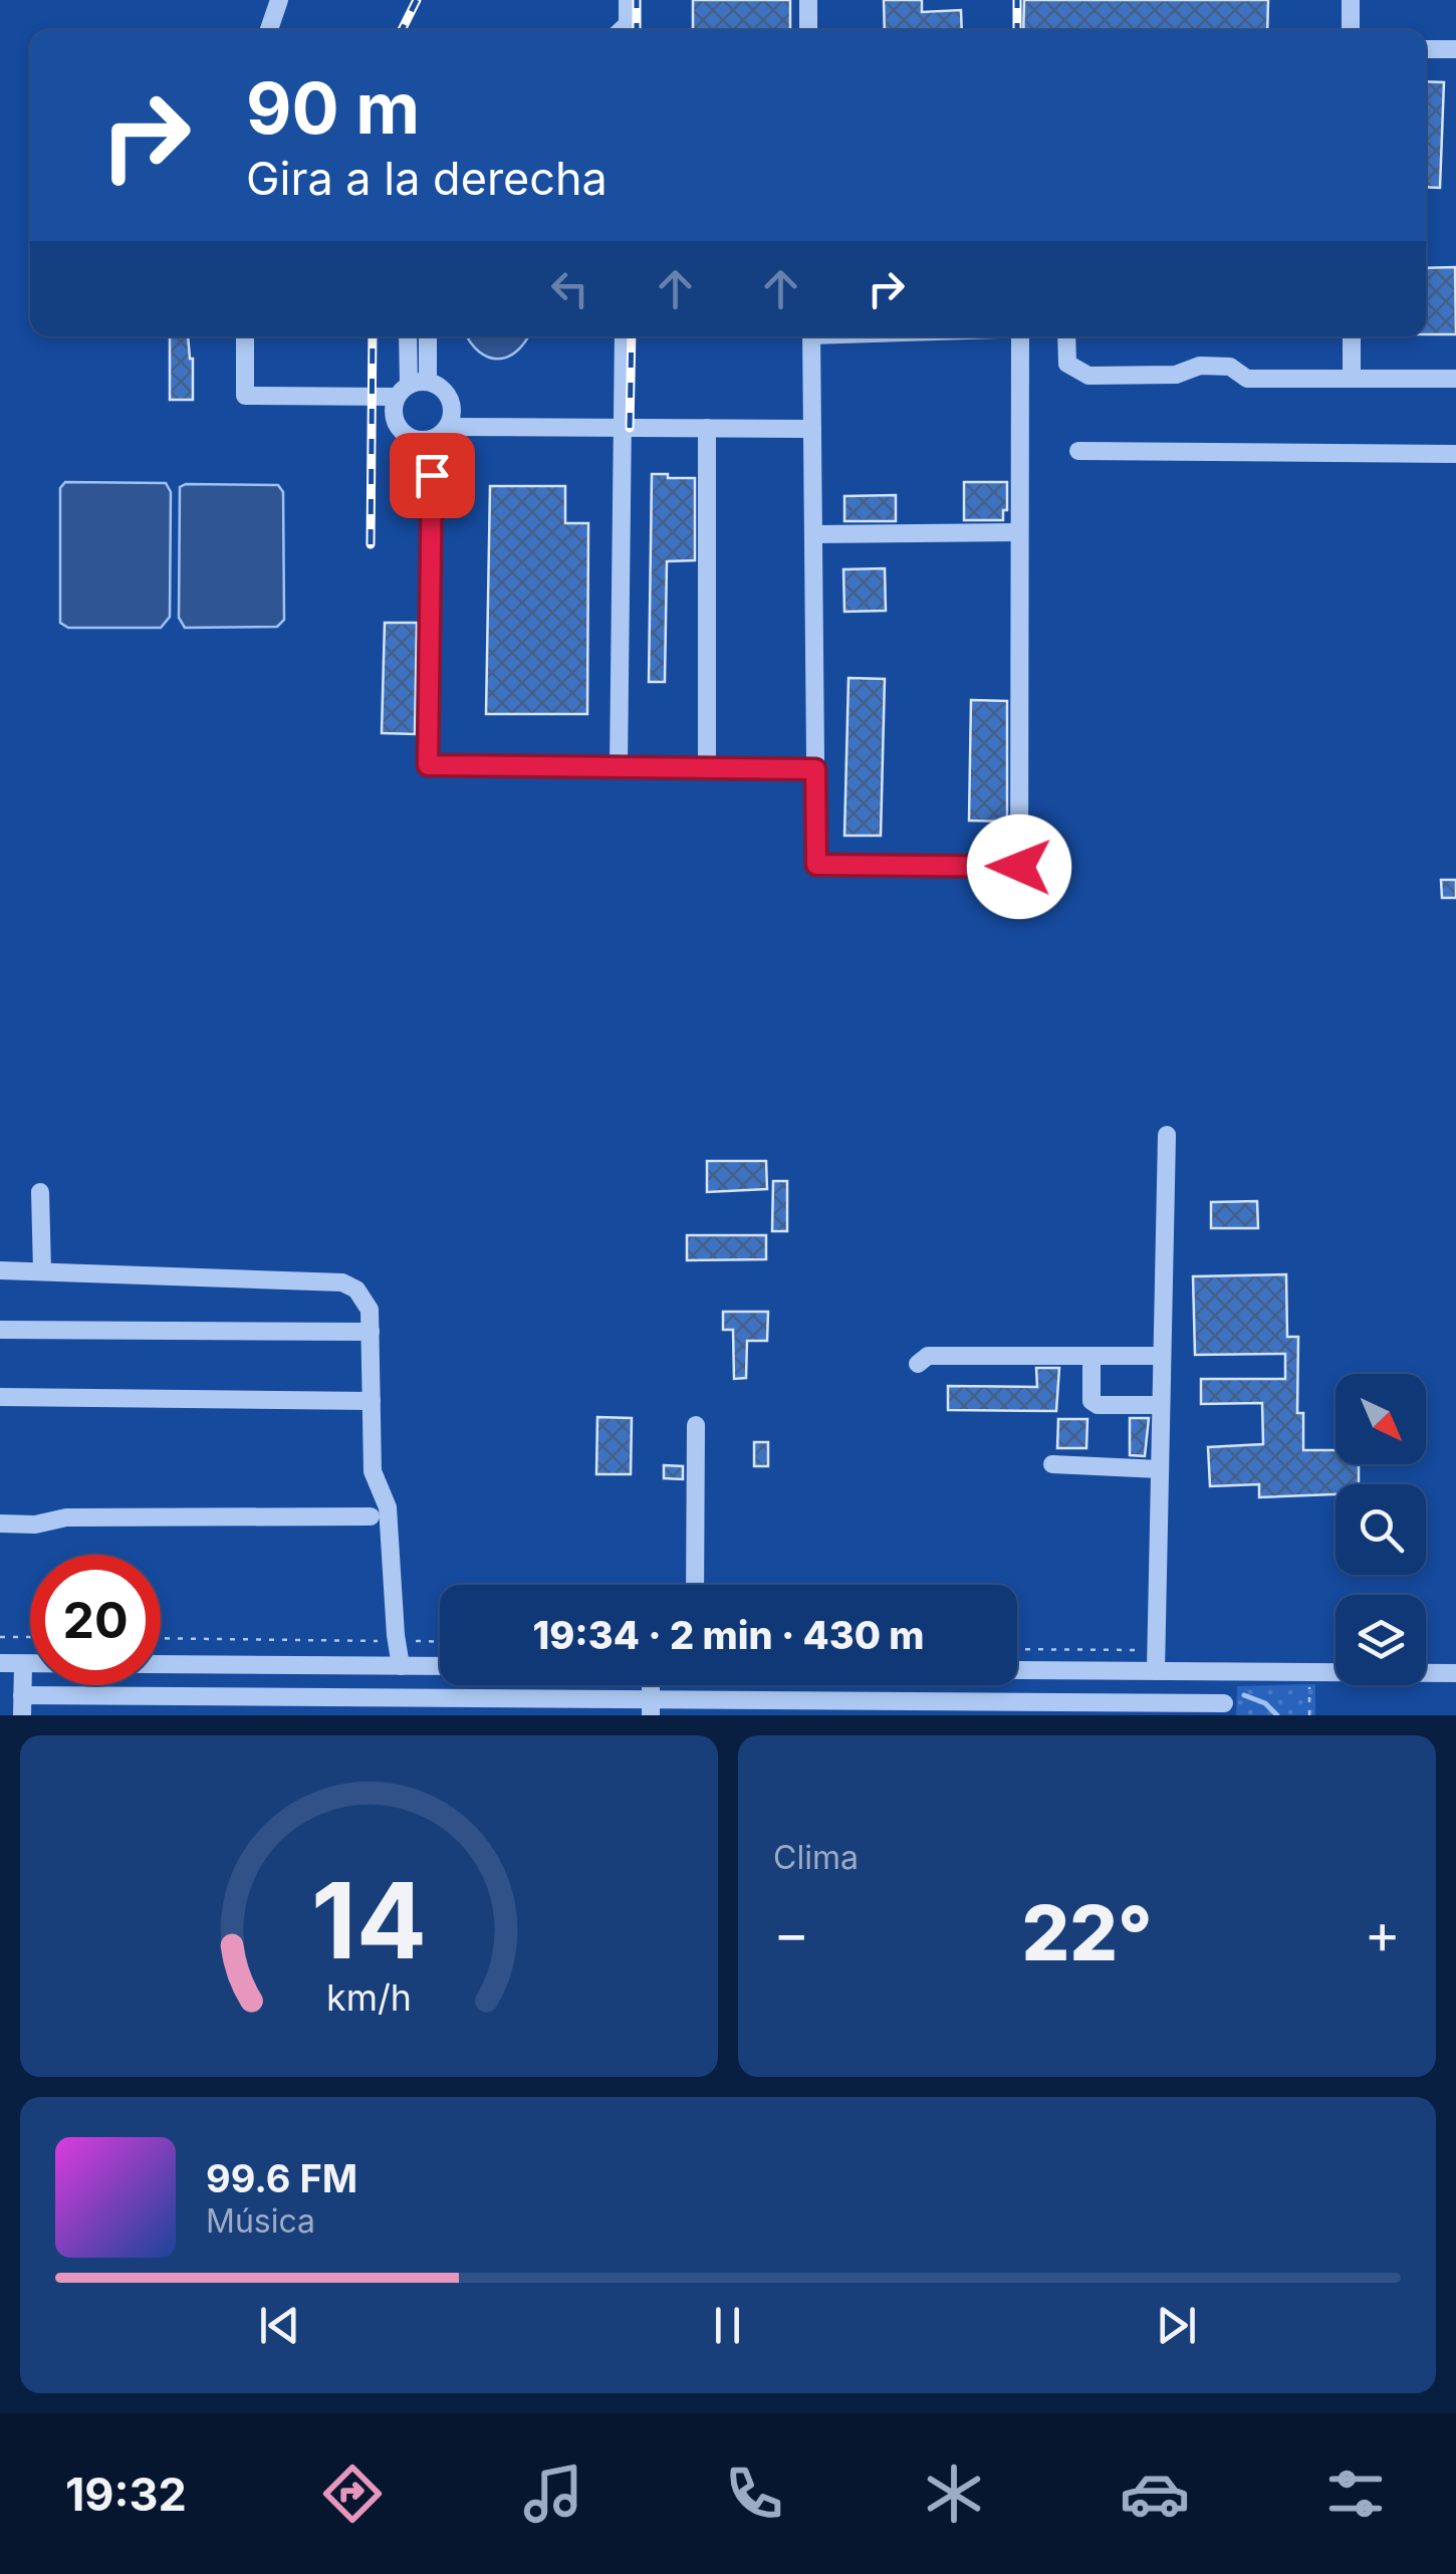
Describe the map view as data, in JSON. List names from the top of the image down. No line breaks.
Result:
{"north":"bottom right","page":{"turn":["90 m","Gira a la derecha"],"limit":"20","trip":"19:34 · 2 min · 430 m","tile":"Clima","heat":["−","22°","+"],"song":["99.6 FM","Música"],"tabs":"19:32","gauge":["14","km/h"]}}
